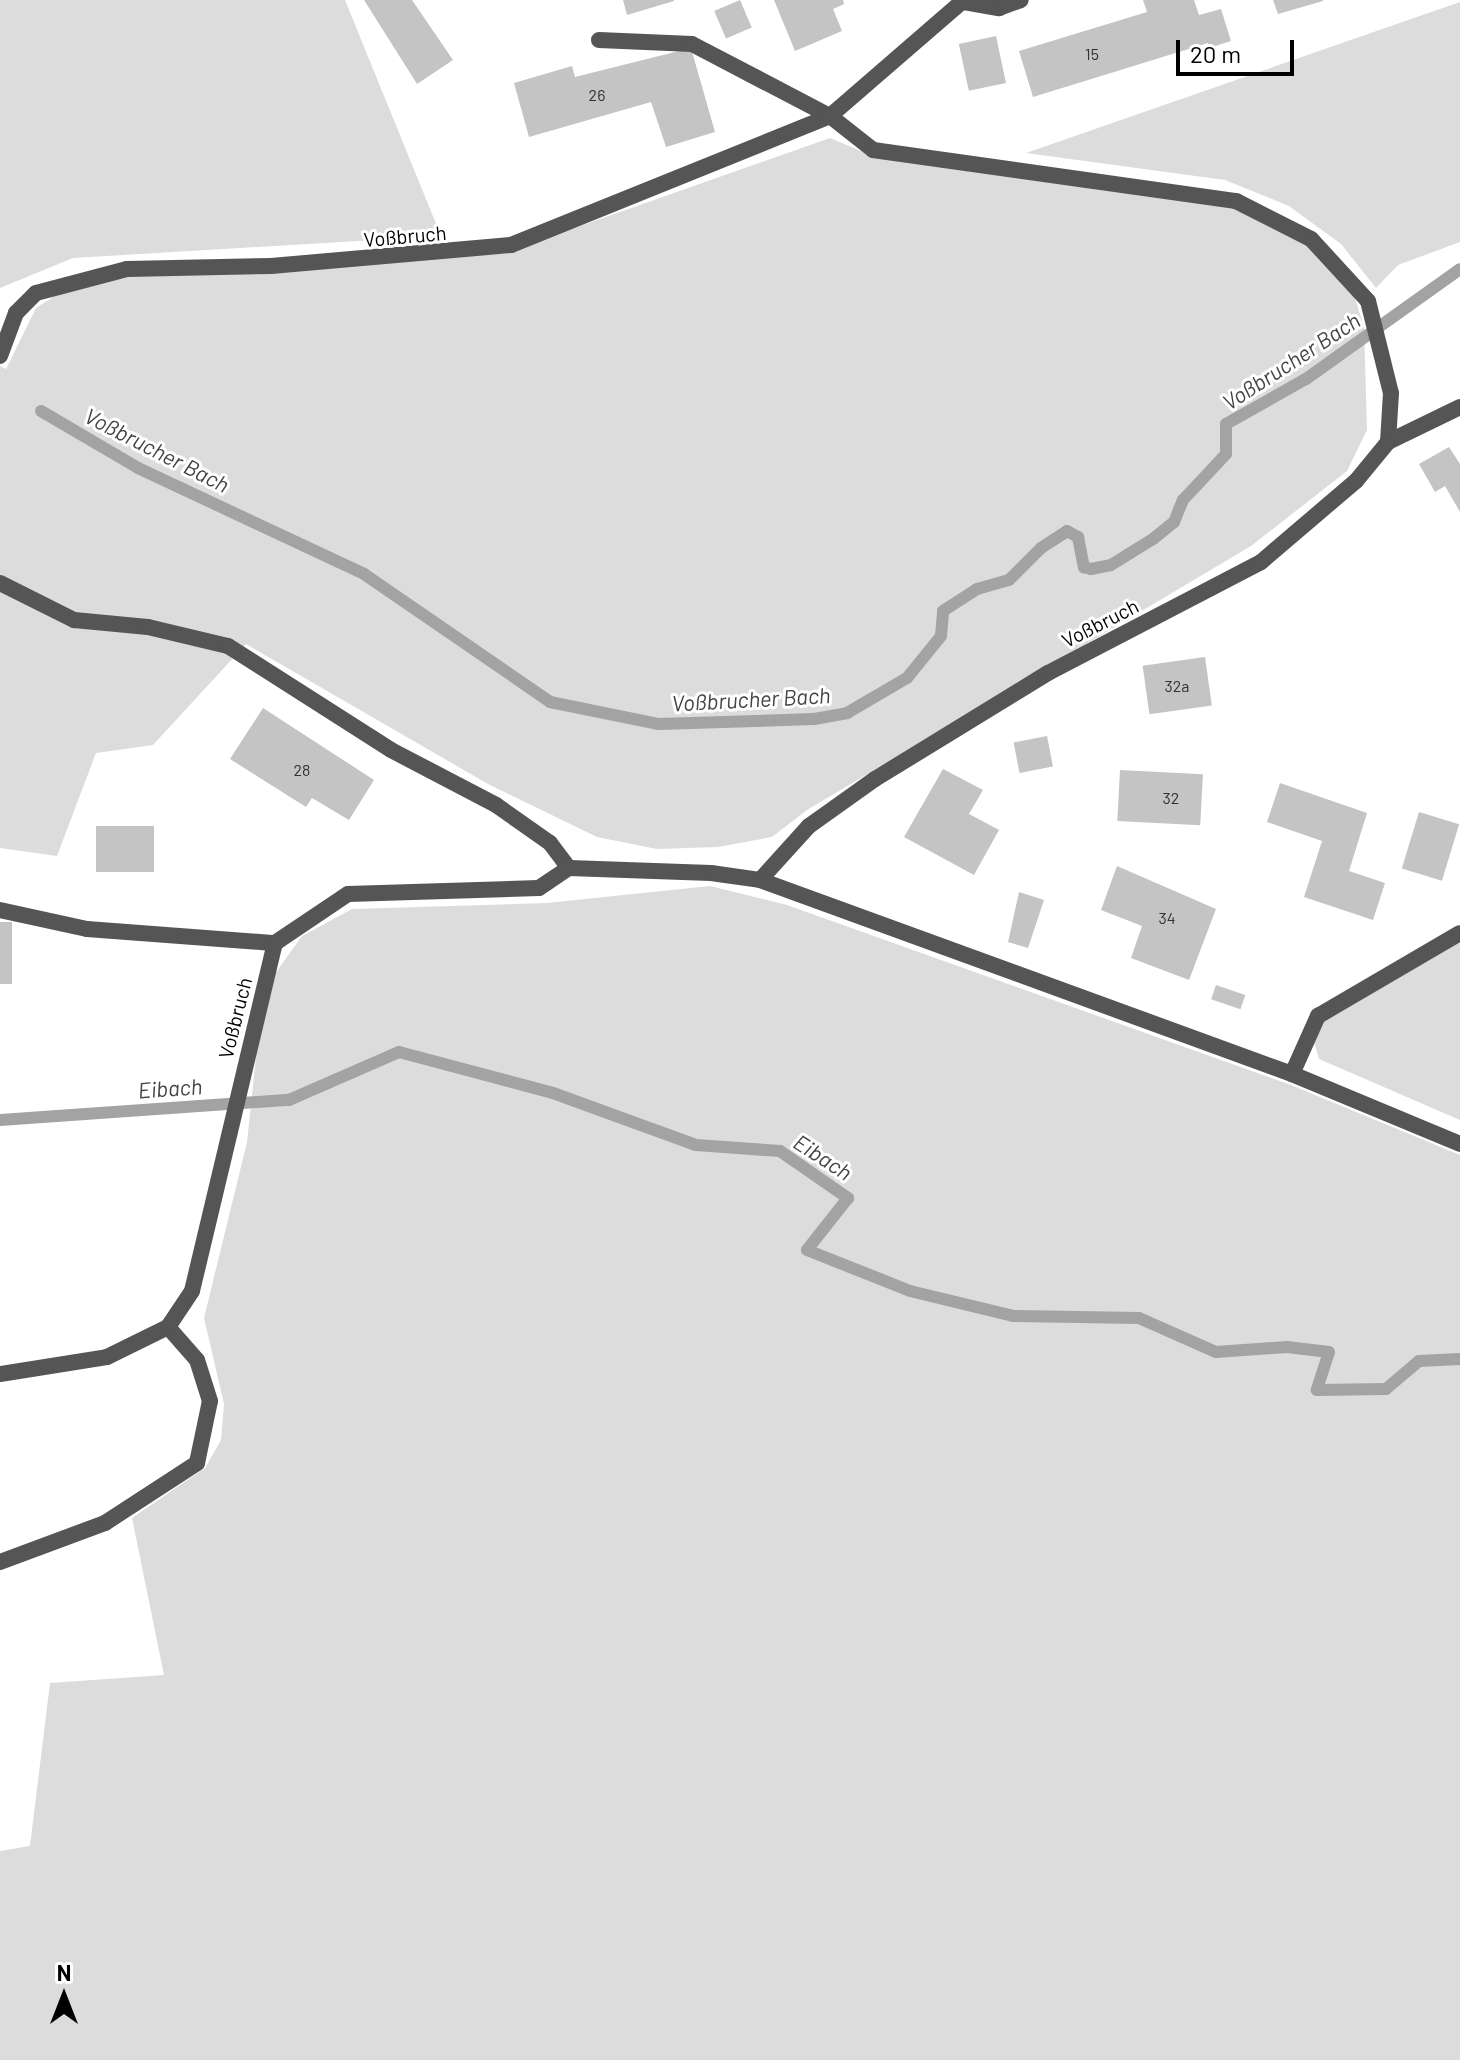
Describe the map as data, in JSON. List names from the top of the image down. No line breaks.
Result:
{"streets":{"street":["Voßbruch"]},"water":["Voßbrucher Bach","Eibach"],"house_numbers":["15","26","32a","28","32","34"],"scale_bar":"20 m","north":"top"}
